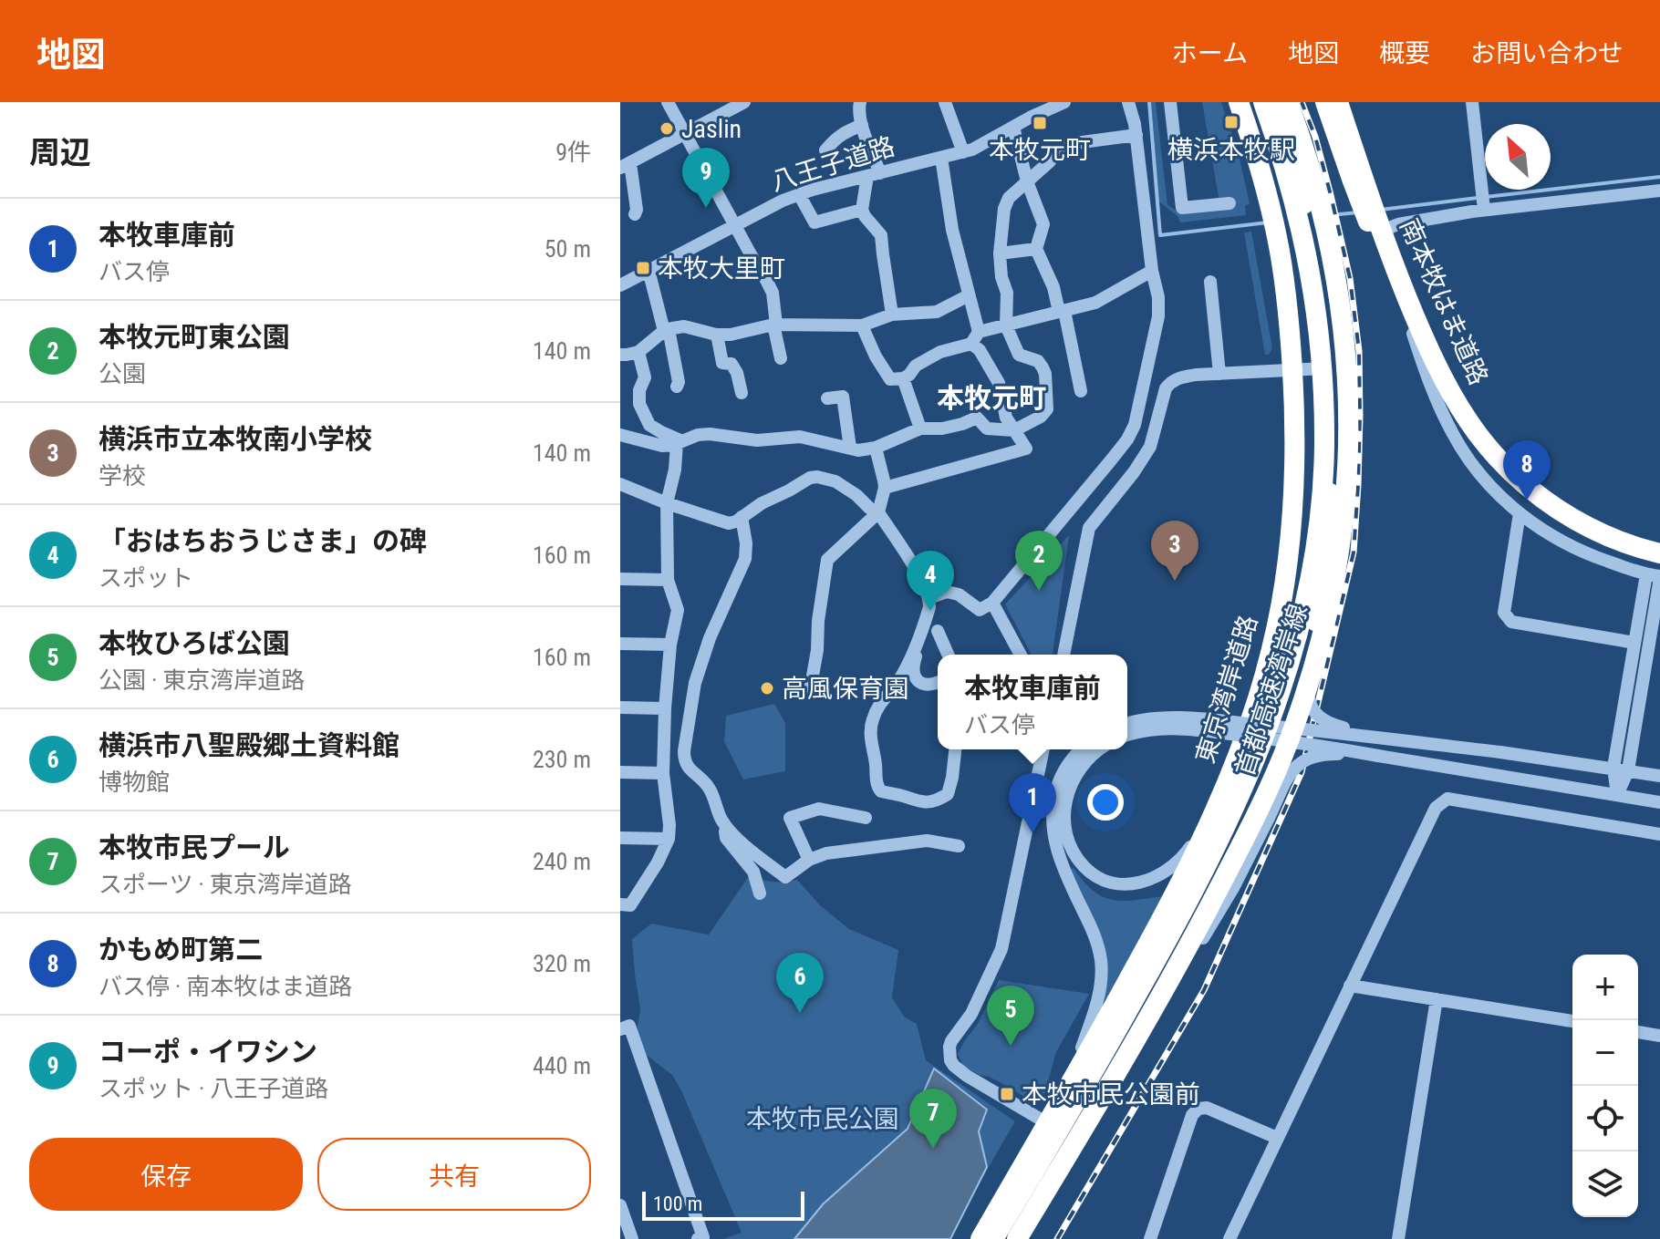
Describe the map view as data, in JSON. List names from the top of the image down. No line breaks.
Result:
{"streets":{"highway":["南本牧はま道路","東京湾岸道路","首都高速湾岸線"],"street":["八王子道路"]},"districts":["本牧元町"],"parks":["本牧市民公園"],"places":{"transit":["横浜本牧駅","本牧元町","本牧大里町","本牧市民公園前"],"other":["Jaslin","高風保育園"]},"scale_bar":"100 m","north":"top left","page":{"header":"地図","nav":["ホーム","地図","概要","お問い合わせ"],"heading":["周辺","9件"],"pins":["9","8","3","2","4","1","6","5","7"],"list":[{"mark":"1","name":"本牧車庫前","note":"バス停","value":"50 m"},{"mark":"2","name":"本牧元町東公園","note":"公園","value":"140 m"},{"mark":"3","name":"横浜市立本牧南小学校","note":"学校","value":"140 m"},{"mark":"4","name":"「おはちおうじさま」の碑","note":"スポット","value":"160 m"},{"mark":"5","name":"本牧ひろば公園","note":"公園 · 東京湾岸道路","value":"160 m"},{"mark":"6","name":"横浜市八聖殿郷土資料館","note":"博物館","value":"230 m"},{"mark":"7","name":"本牧市民プール","note":"スポーツ · 東京湾岸道路","value":"240 m"},{"mark":"8","name":"かもめ町第二","note":"バス停 · 南本牧はま道路","value":"320 m"},{"mark":"9","name":"コーポ・イワシン","note":"スポット · 八王子道路","value":"440 m"}],"popup":["本牧車庫前","バス停"],"map_buttons":["+","−"],"buttons":["保存","共有"],"scale":"100 m"}}
